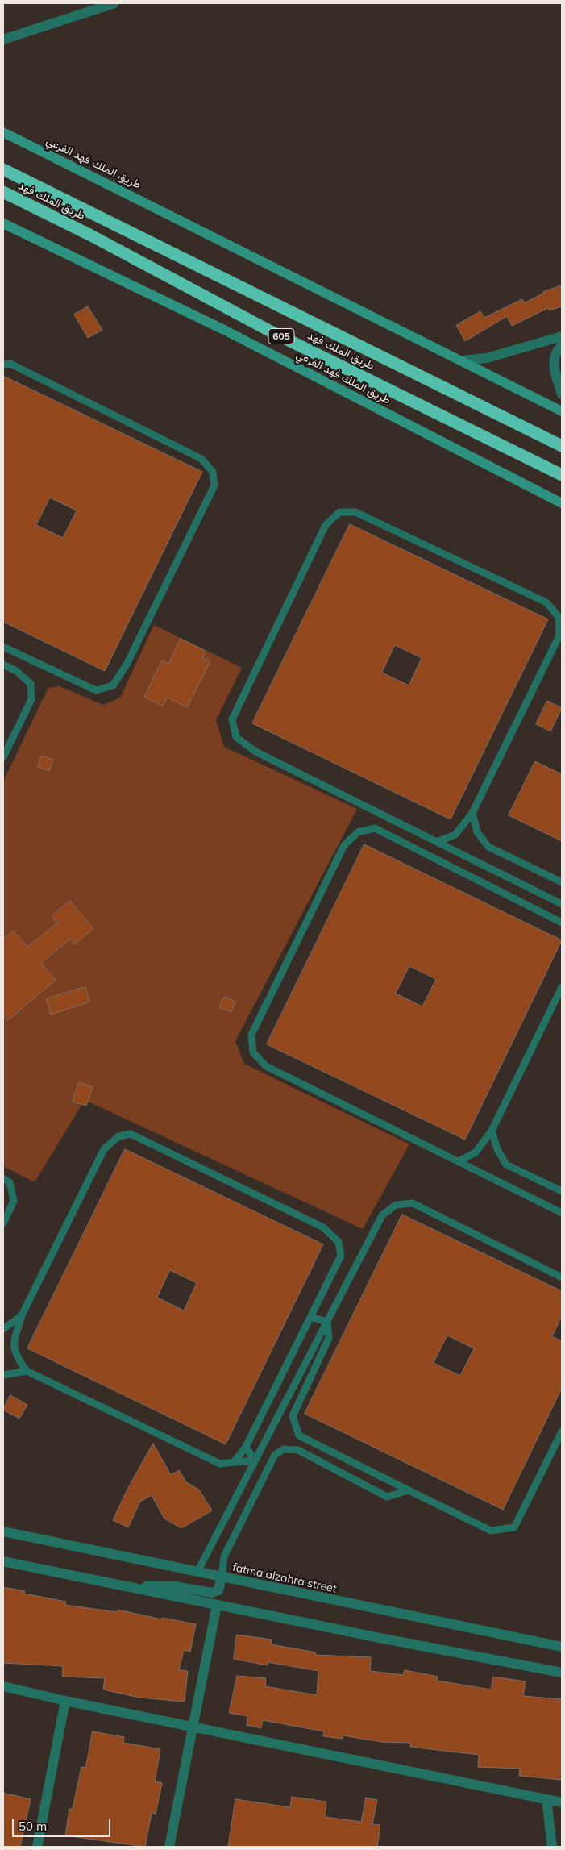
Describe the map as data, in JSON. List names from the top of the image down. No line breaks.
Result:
{"streets":{"highway":["طريق الملك فهد","605"],"main road":["طريق الملك فهد الفرعي"],"street":["fatma alzahra street"]},"scale_bar":"50 m"}
